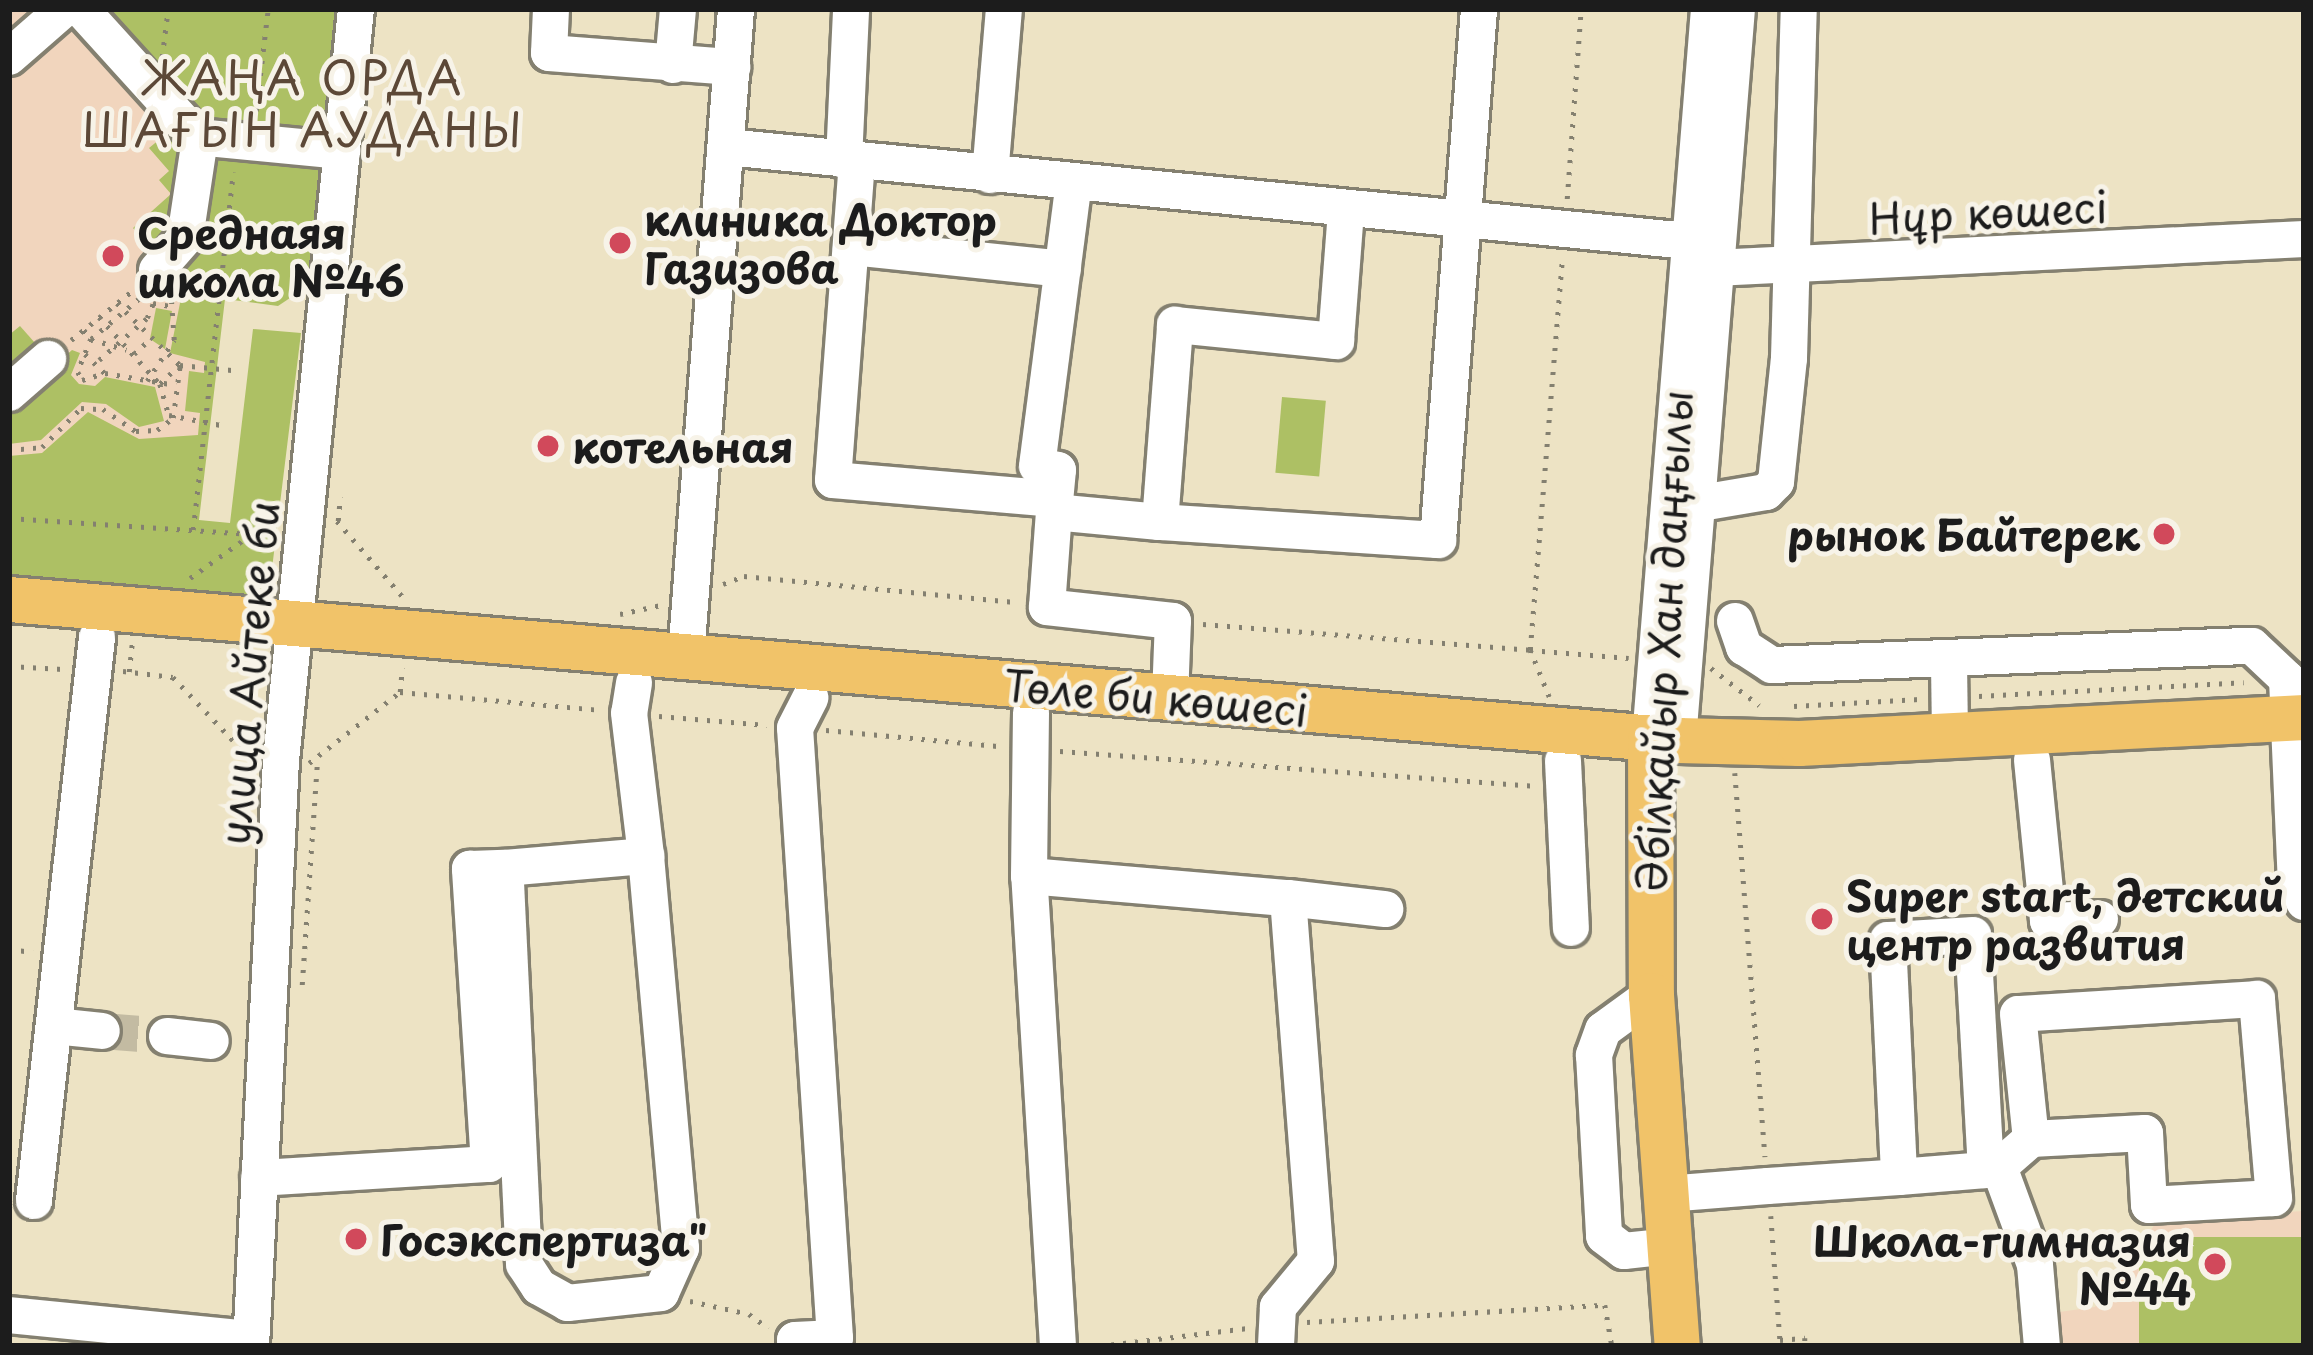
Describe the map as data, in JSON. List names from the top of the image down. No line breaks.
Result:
{"streets":{"main road":["Әбілқайыр Хан даңғылы","Төле би көшесі"],"street":["Нұр көшесі","улица Айтеке би"]},"crossings":[["Нұр көшесі","Әбілқайыр Хан даңғылы"],["Әбілқайыр Хан даңғылы","Төле би көшесі"],["улица Айтеке би","Төле би көшесі"]],"districts":["ЖАҢА ОРДА ШАҒЫН АУДАНЫ"],"places":["клиника Доктор Газизова","Среднаяя школа №46","котельная","рынок Байтерек","Super start, детский центр развития","Госэкспертиза\"","Школа-гимназия №44"]}
